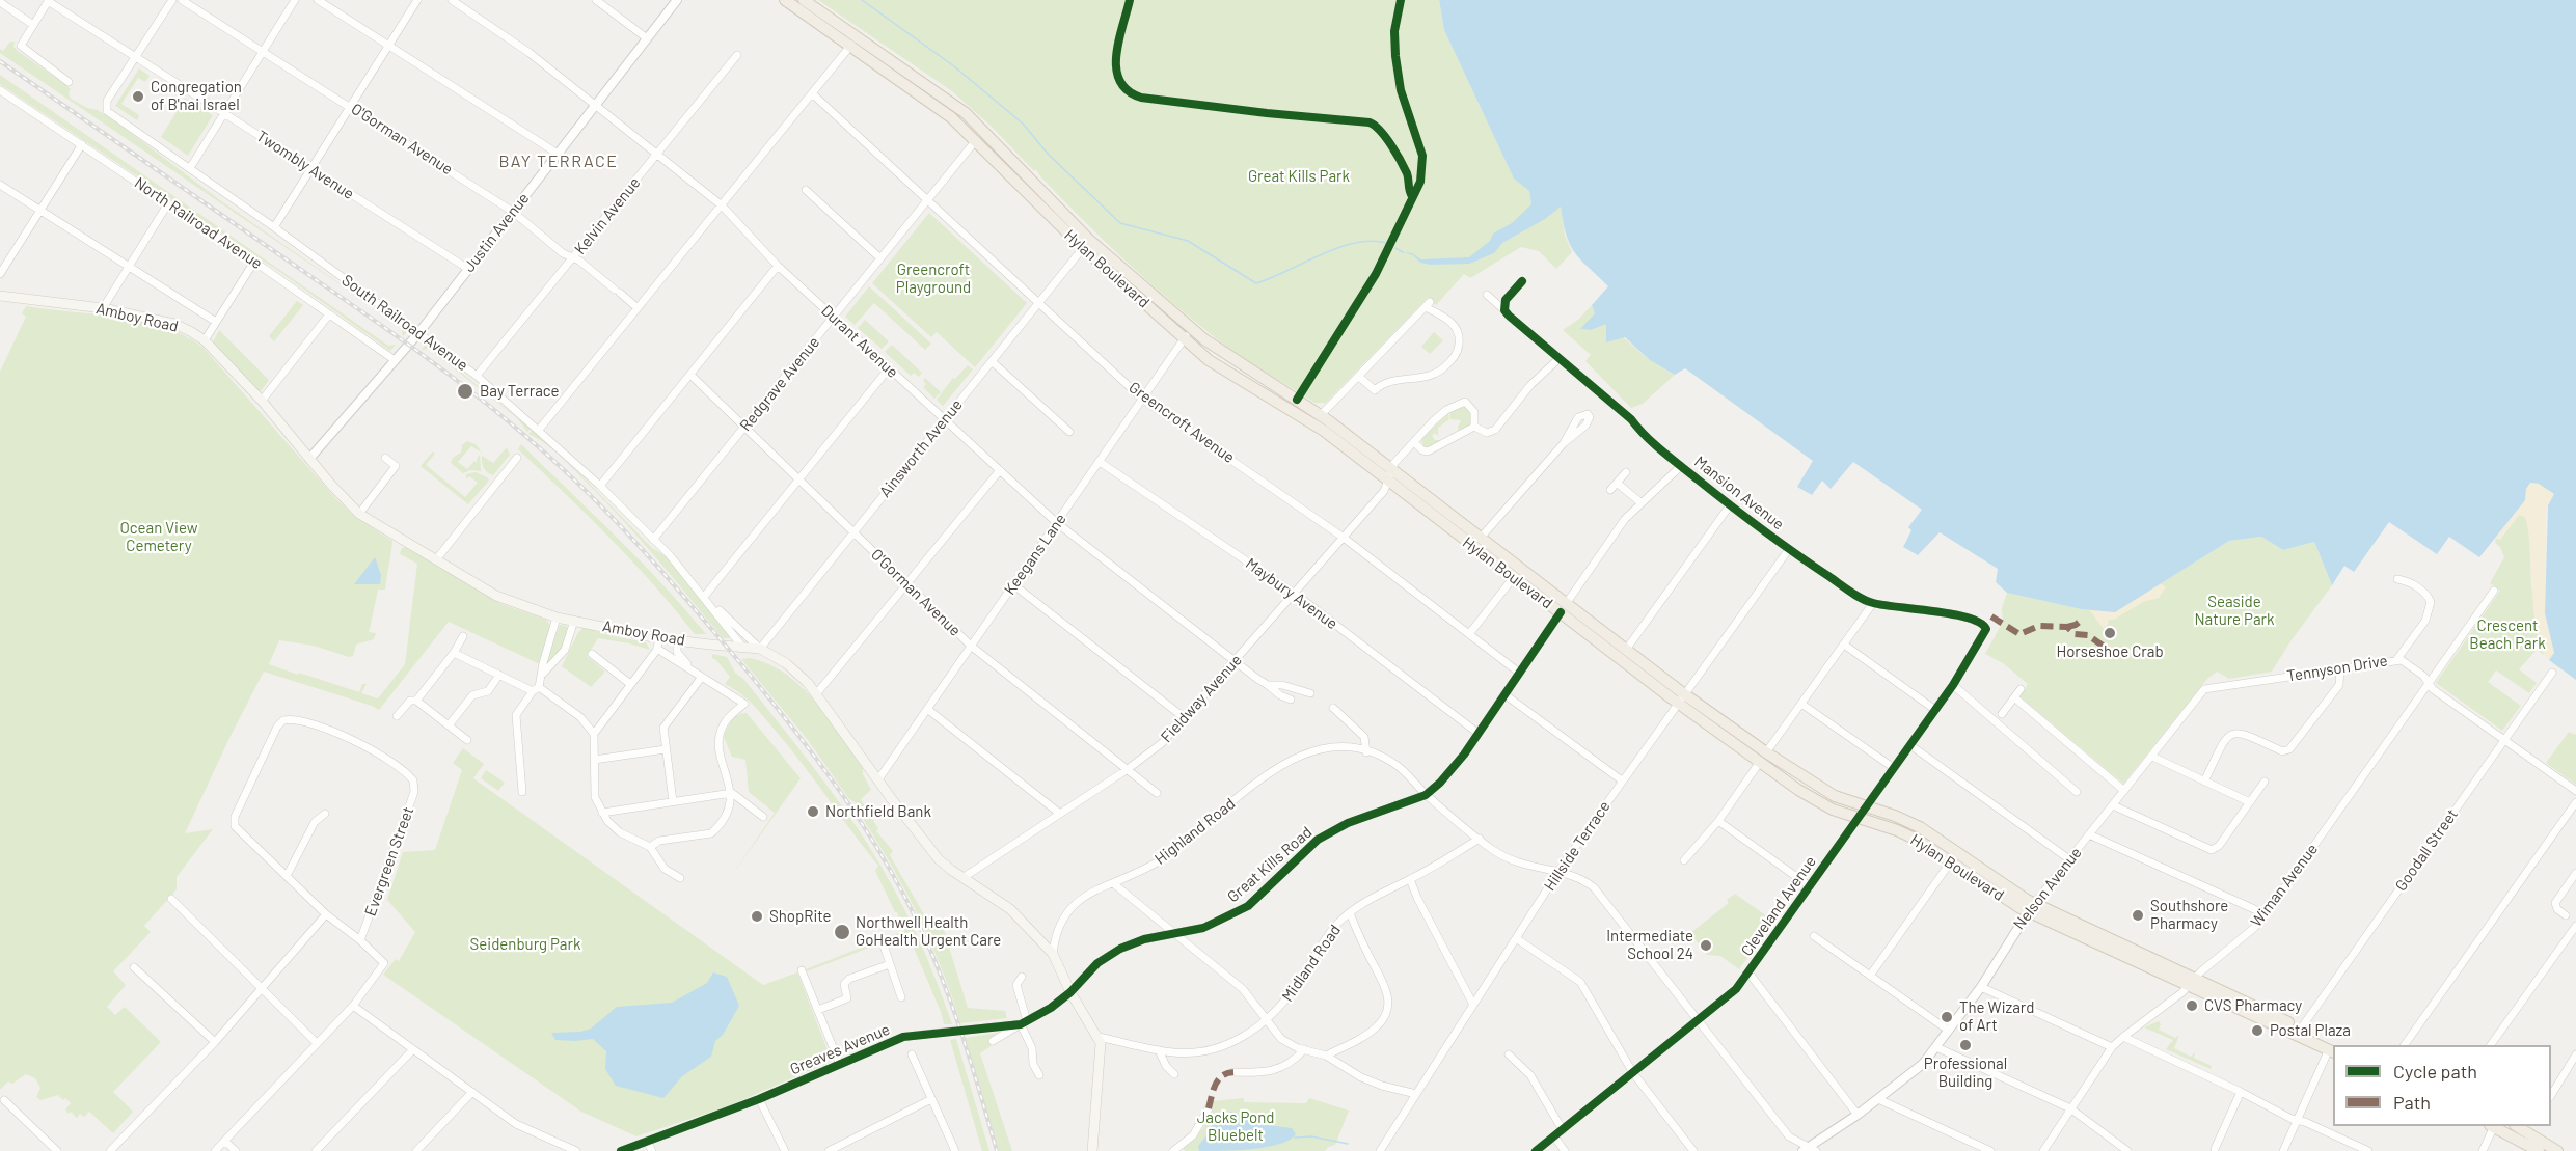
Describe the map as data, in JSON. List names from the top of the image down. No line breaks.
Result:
{"streets":{"main road":["Hylan Boulevard","Amboy Road"],"street":["O'Gorman Avenue","Twombly Avenue","Kelvin Avenue","North Railroad Avenue","Justin Avenue","South Railroad Avenue","Durant Avenue","Redgrave Avenue","Greencroft Avenue","Ainsworth Avenue","Mansion Avenue","Keegans Lane","Maybury Avenue","Tennyson Drive","Fieldway Avenue","Highland Road","Hillside Terrace","Goodall Street","Evergreen Street","Great Kills Road","Wiman Avenue","Nelson Avenue","Cleveland Avenue","Midland Road","Greaves Avenue"]},"crossings":[["O'Gorman Avenue","Kelvin Avenue"],["O'Gorman Avenue","Justin Avenue"],["O'Gorman Avenue","Redgrave Avenue"],["O'Gorman Avenue","Ainsworth Avenue"],["O'Gorman Avenue","Keegans Lane"],["O'Gorman Avenue","Fieldway Avenue"],["Twombly Avenue","Justin Avenue"],["Twombly Avenue","South Railroad Avenue"],["Kelvin Avenue","South Railroad Avenue"],["Kelvin Avenue","Durant Avenue"],["North Railroad Avenue","Justin Avenue"],["Justin Avenue","Amboy Road"],["Justin Avenue","South Railroad Avenue"],["Justin Avenue","Durant Avenue"],["Hylan Boulevard","Redgrave Avenue"],["Hylan Boulevard","Ainsworth Avenue"],["Hylan Boulevard","Keegans Lane"],["Hylan Boulevard","Fieldway Avenue"],["Hylan Boulevard","Hillside Terrace"],["Hylan Boulevard","Goodall Street"],["Hylan Boulevard","Great Kills Road"],["Hylan Boulevard","Wiman Avenue"],["Hylan Boulevard","Nelson Avenue"],["Hylan Boulevard","Cleveland Avenue"],["Amboy Road","South Railroad Avenue"],["Amboy Road","Ainsworth Avenue"],["Amboy Road","Keegans Lane"],["Amboy Road","Fieldway Avenue"],["Amboy Road","Highland Road"],["Amboy Road","Great Kills Road"],["Amboy Road","Midland Road"],["Amboy Road","Greaves Avenue"],["South Railroad Avenue","Redgrave Avenue"],["South Railroad Avenue","Ainsworth Avenue"],["Durant Avenue","Redgrave Avenue"],["Durant Avenue","Ainsworth Avenue"],["Durant Avenue","Keegans Lane"],["Durant Avenue","Fieldway Avenue"],["Redgrave Avenue","Greencroft Avenue"],["Greencroft Avenue","Ainsworth Avenue"],["Greencroft Avenue","Keegans Lane"],["Greencroft Avenue","Fieldway Avenue"],["Greencroft Avenue","Great Kills Road"],["Mansion Avenue","Hillside Terrace"],["Mansion Avenue","Great Kills Road"],["Mansion Avenue","Cleveland Avenue"],["Keegans Lane","Maybury Avenue"],["Maybury Avenue","Fieldway Avenue"],["Maybury Avenue","Great Kills Road"],["Tennyson Drive","Goodall Street"],["Tennyson Drive","Wiman Avenue"],["Tennyson Drive","Nelson Avenue"],["Highland Road","Hillside Terrace"],["Highland Road","Great Kills Road"],["Highland Road","Midland Road"],["Great Kills Road","Greaves Avenue"]],"districts":["BAY TERRACE"],"parks":["Great Kills Park","Greencroft Playground","Ocean View Cemetery","Seaside Nature Park","Crescent Beach Park","Seidenburg Park","Jacks Pond Bluebelt"],"places":["Congregation of B'nai Israel","Bay Terrace","Horseshoe Crab","Northfield Bank","Southshore Pharmacy","ShopRite","Northwell Health GoHealth Urgent Care","Intermediate School 24","CVS Pharmacy","The Wizard of Art","Postal Plaza","Professional Building"],"legend":["Cycle path","Path"]}
